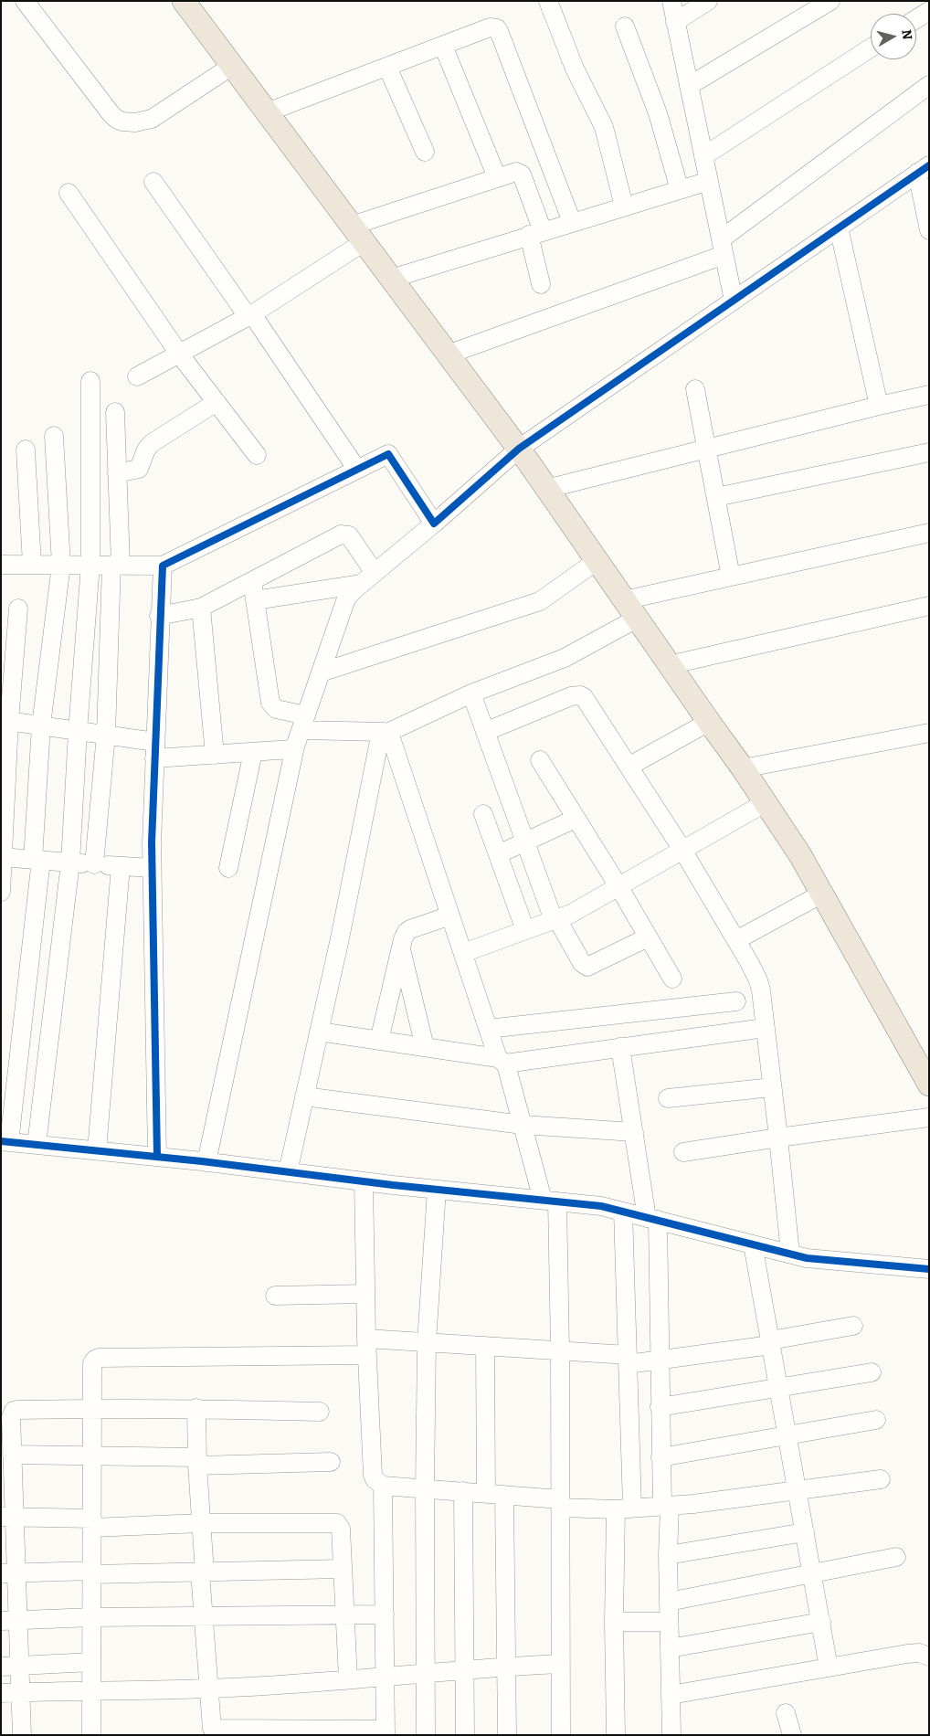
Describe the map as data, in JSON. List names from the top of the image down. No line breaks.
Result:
{"north":"right"}
